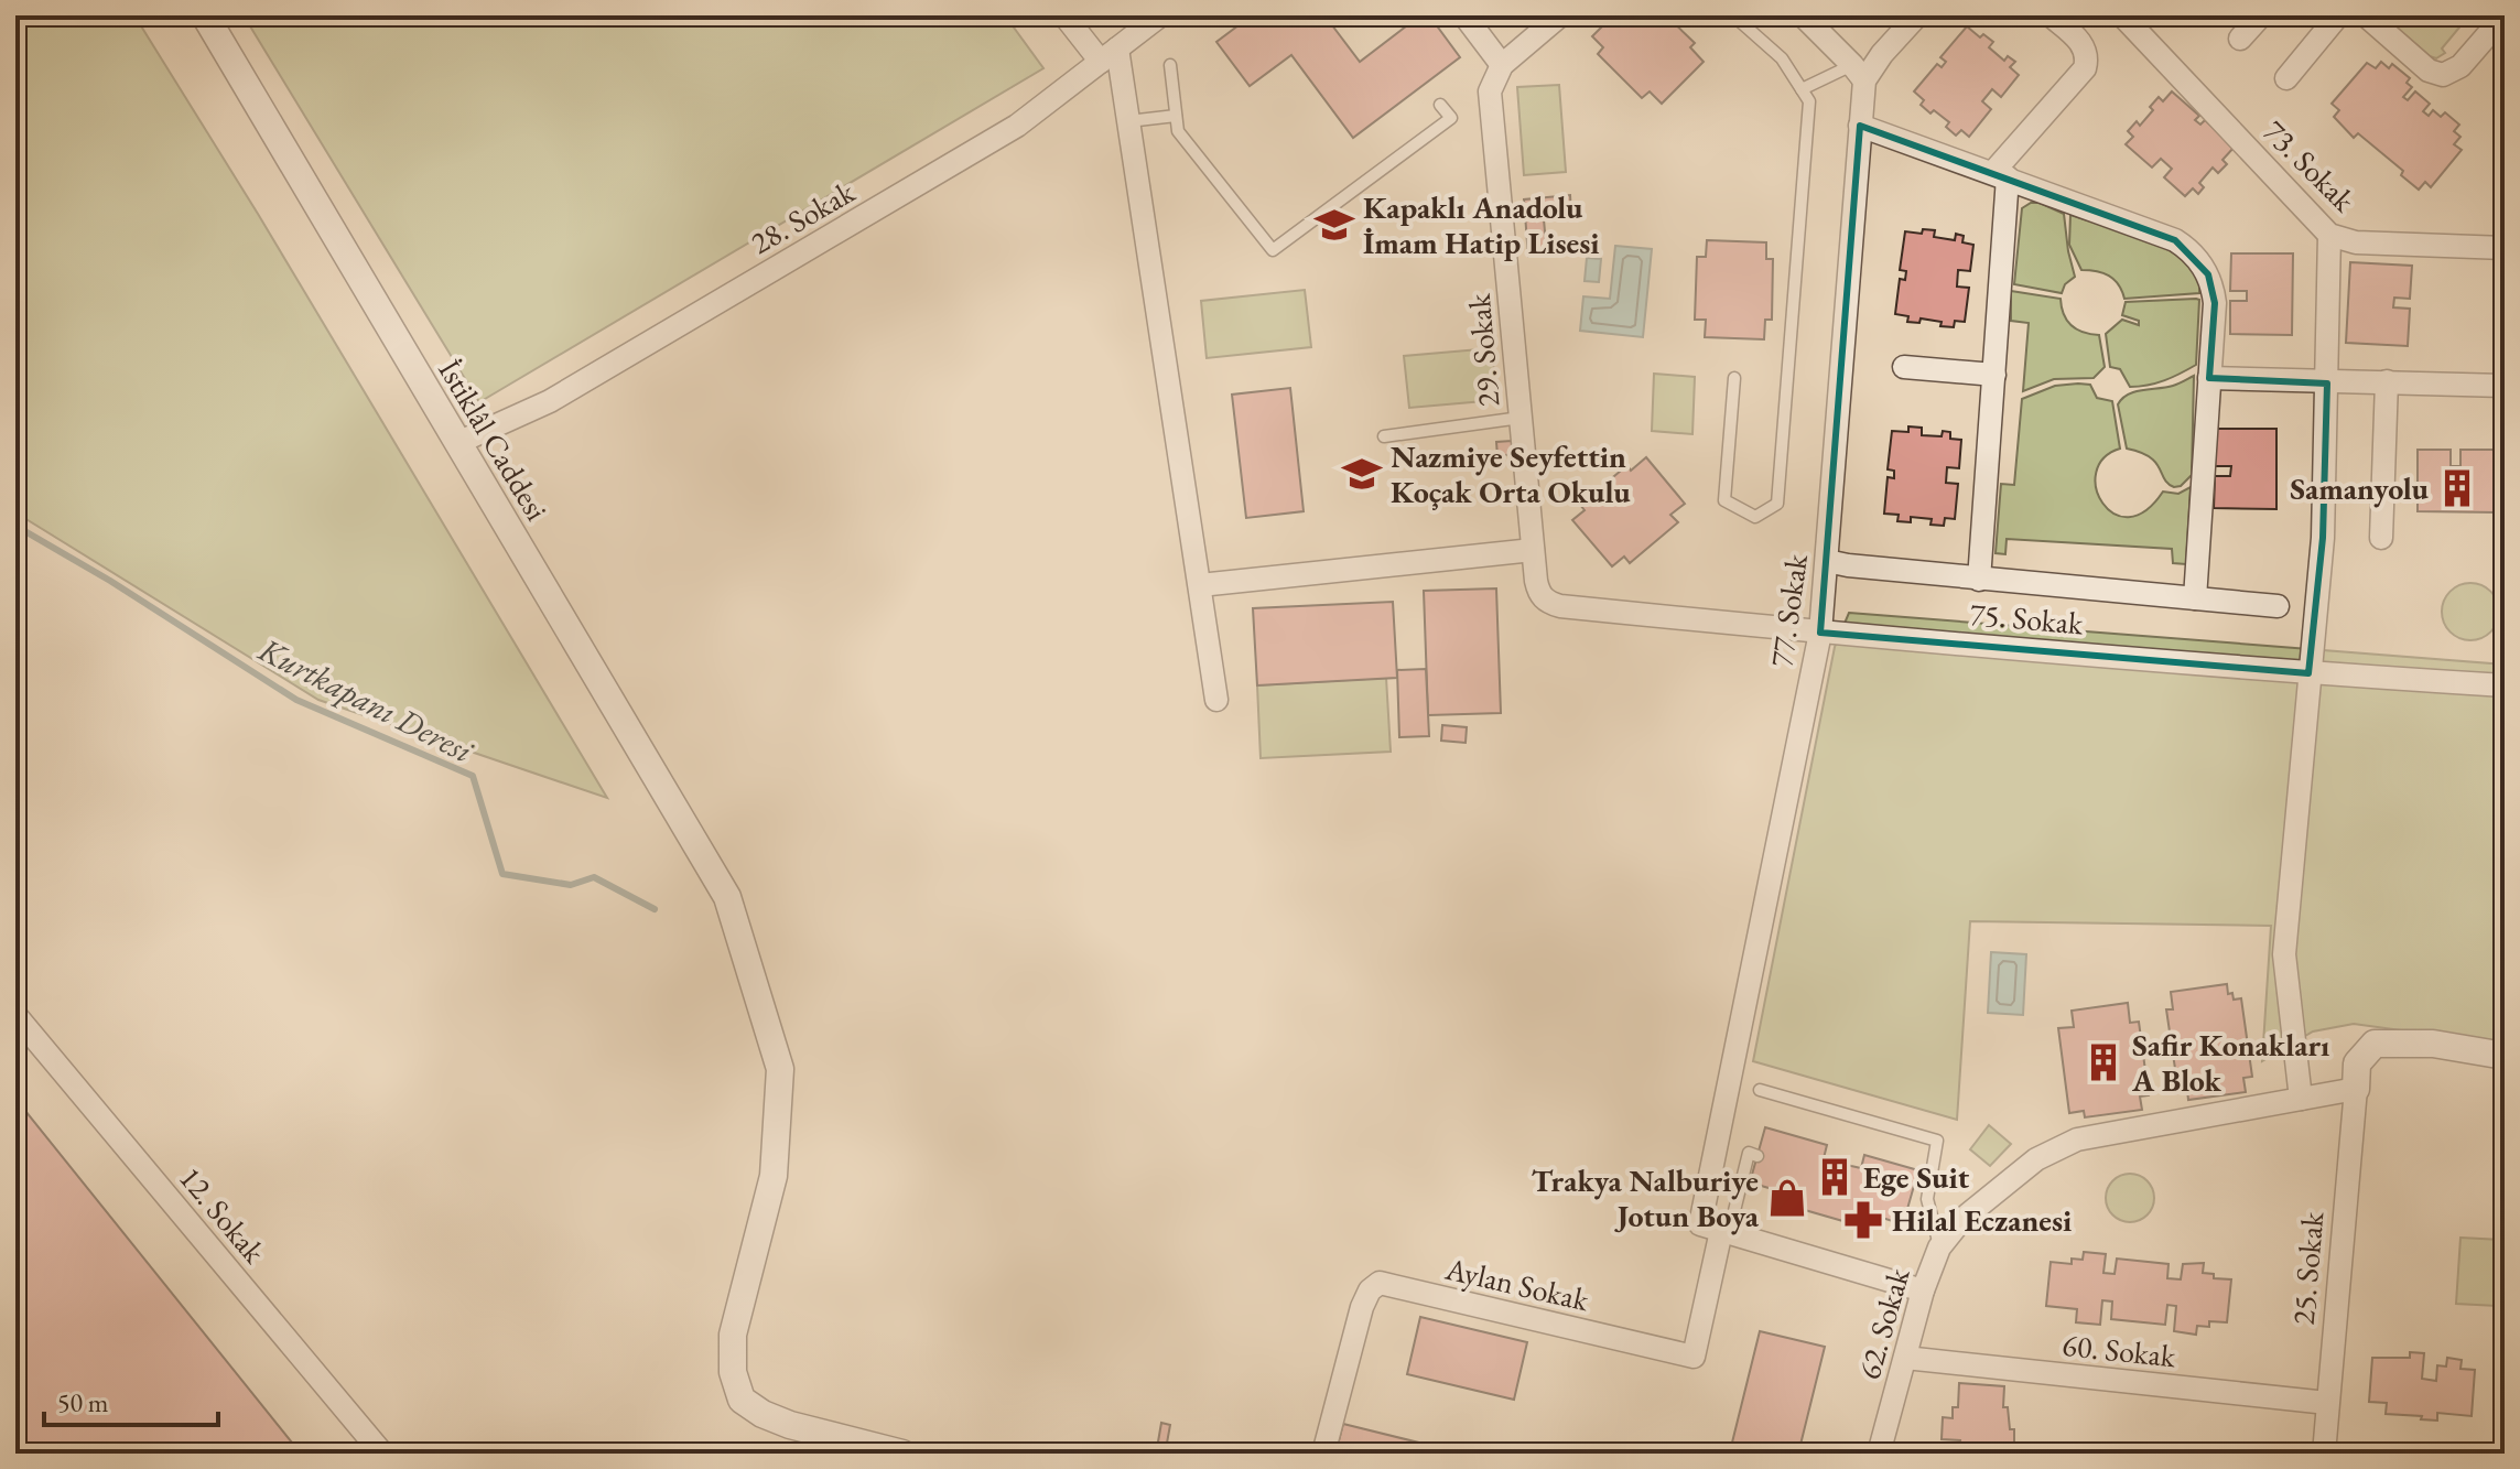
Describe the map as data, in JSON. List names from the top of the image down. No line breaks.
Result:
{"streets":{"street":["73. Sokak","28. Sokak","29. Sokak","İstiklâl Caddesi","77. Sokak","75. Sokak","12. Sokak","25. Sokak","Aylan Sokak","62. Sokak","60. Sokak"]},"crossings":[["28. Sokak","İstiklâl Caddesi"],["29. Sokak","75. Sokak"],["77. Sokak","75. Sokak"],["77. Sokak","Aylan Sokak"],["25. Sokak","62. Sokak"],["25. Sokak","60. Sokak"],["62. Sokak","60. Sokak"]],"water":["Kurtkapanı Deresi"],"places":{"school or university":["Kapaklı Anadolu İmam Hatip Lisesi","Nazmiye Seyfettin Koçak Orta Okulu"],"building":["Samanyolu","Safir Konakları A Blok","Ege Suit"],"shop":["Trakya Nalburiye Jotun Boya"],"pharmacy":["Hilal Eczanesi"]},"scale_bar":"50 m"}
